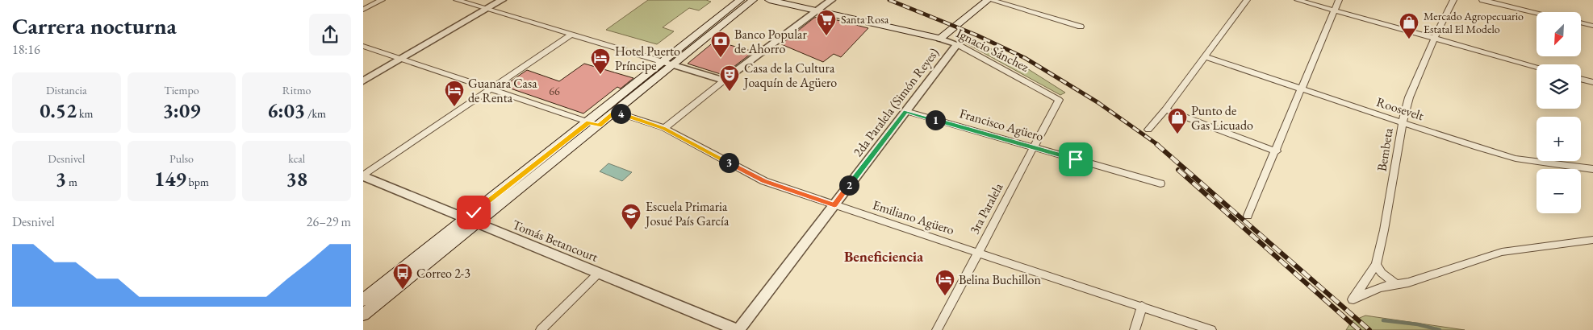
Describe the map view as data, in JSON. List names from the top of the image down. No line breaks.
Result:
{"streets":{"main road":["Ignacio Sánchez"],"street":["2da Paralela (Simón Reyes)","Roosevelt","Francisco Agüero","Bembeta","3ra Paralela","Emiliano Agüero","Tomás Betancourt"]},"crossings":[["Ignacio Sánchez","2da Paralela (Simón Reyes)"],["Ignacio Sánchez","3ra Paralela"],["2da Paralela (Simón Reyes)","Francisco Agüero"],["2da Paralela (Simón Reyes)","Emiliano Agüero"],["2da Paralela (Simón Reyes)","Tomás Betancourt"],["Roosevelt","Bembeta"],["Francisco Agüero","3ra Paralela"],["3ra Paralela","Emiliano Agüero"]],"districts":["Beneficiencia"],"places":{"supermarket":["Santa Rosa"],"shop":["Mercado Agropecuario Estatal El Modelo","Punto de Gas Licuado"],"bank":["Banco Popular de Ahorro"],"hotel":["Hotel Puerto Príncipe","Guanara Casa de Renta","Belina Buchillon"],"theatre":["Casa de la Cultura Joaquín de Agüero"],"school or university":["Escuela Primaria Josué País García"],"bus stop":["Correo 2-3"]},"house_numbers":["66"],"north":"bottom left","page":{"heading":["Carrera nocturna","18:16"],"map_buttons":["+","−"],"stats":[["Distancia","0.52 km"],["Tiempo","3:09"],["Ritmo","6:03 /km"],["Desnivel","3 m"],["Pulso","149 bpm"],["kcal","38"]],"pins":["4","1","3","2"],"chart":["Desnivel","26–29 m"]}}
